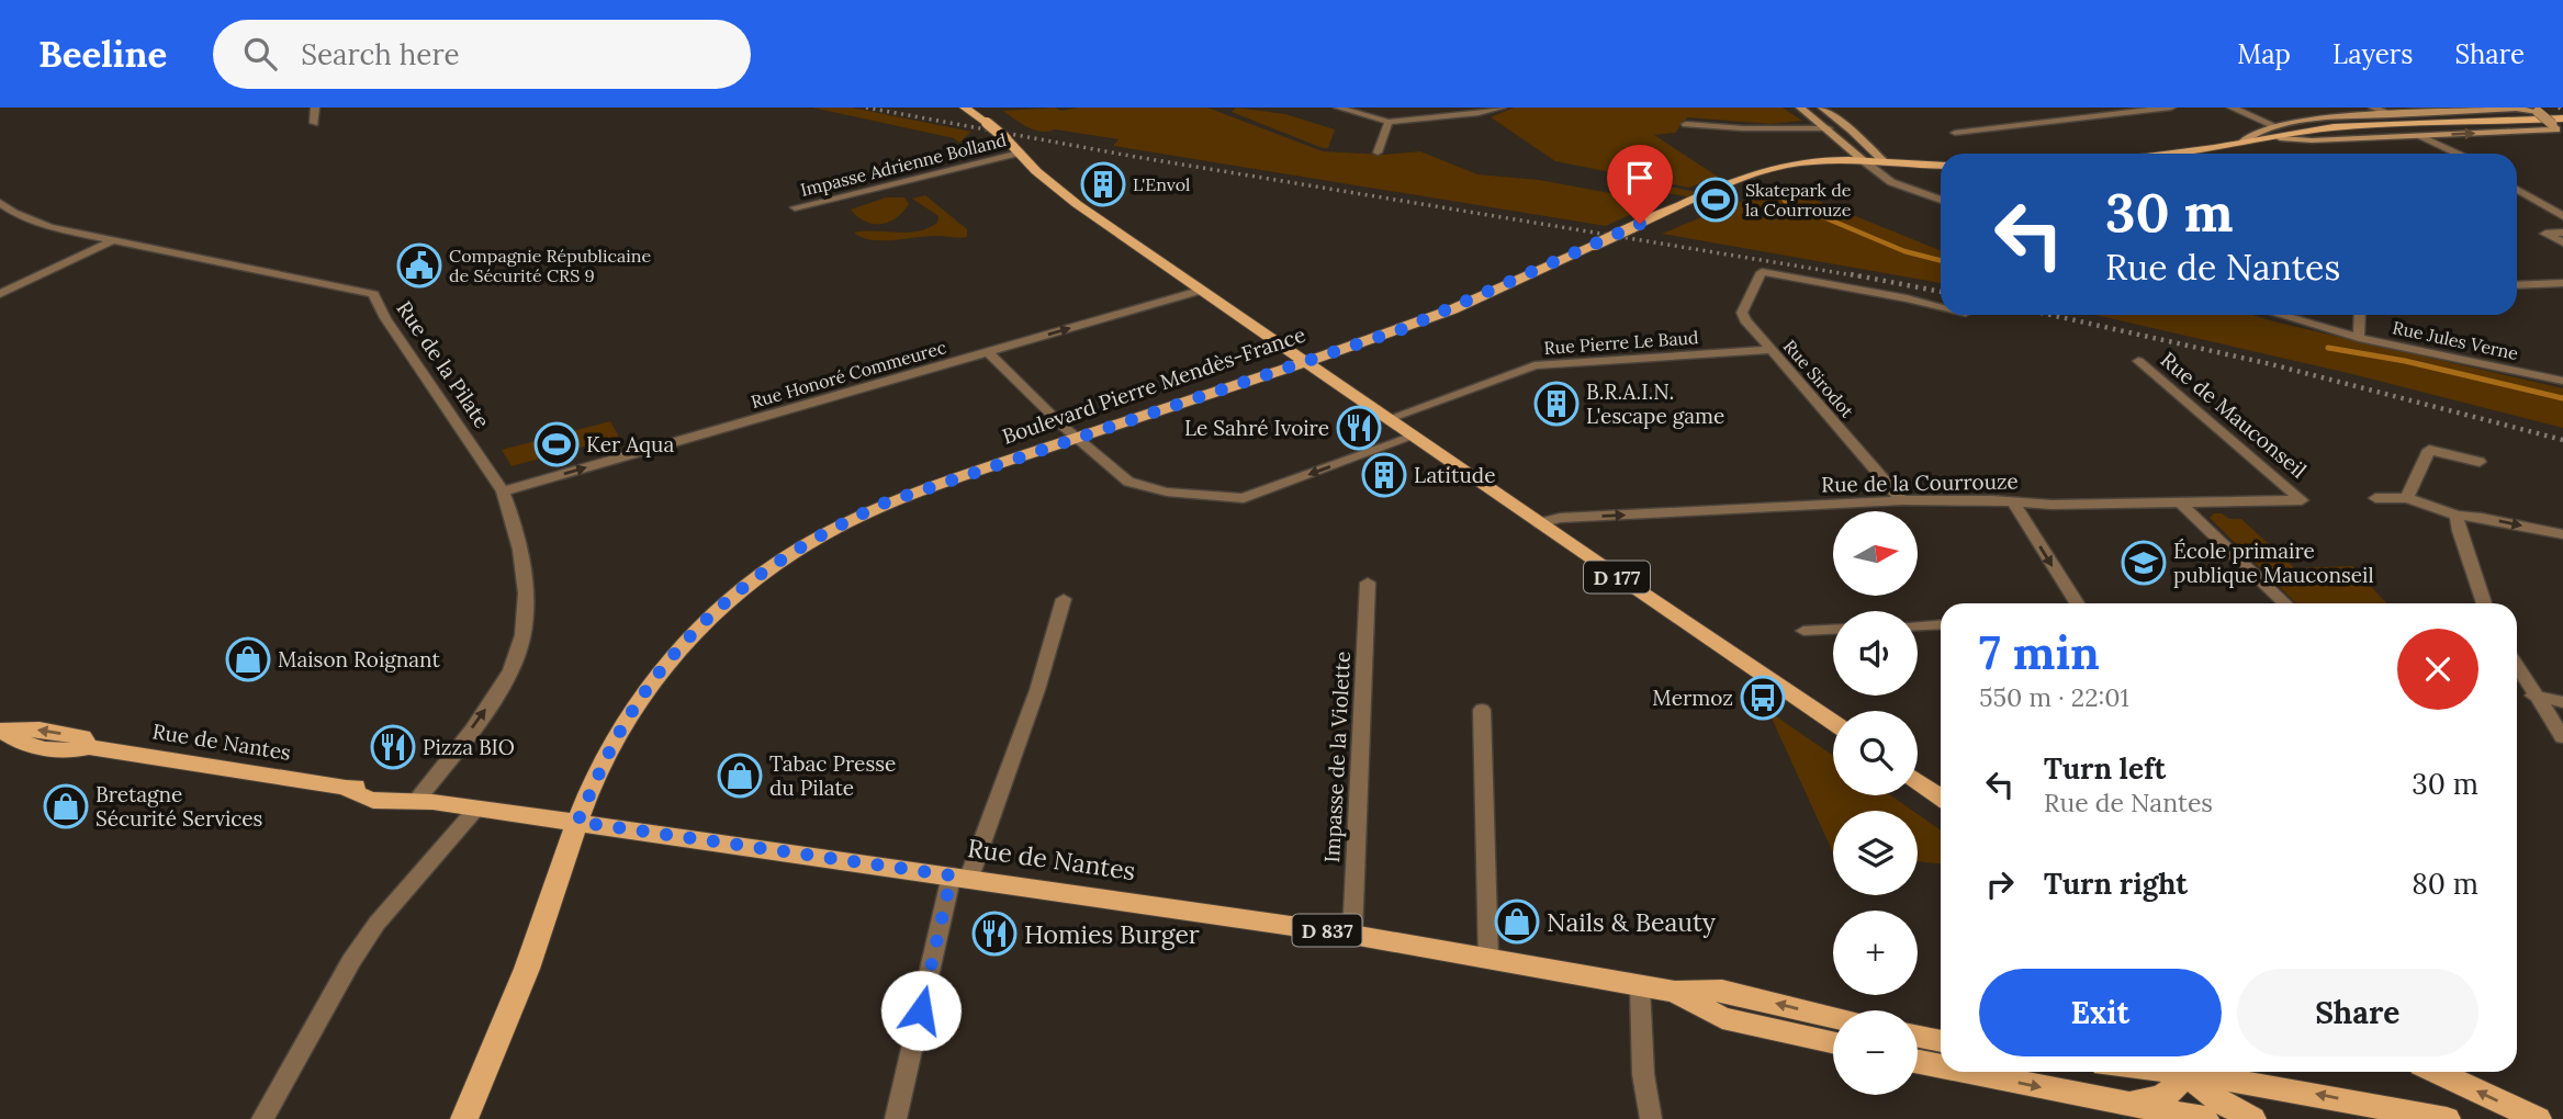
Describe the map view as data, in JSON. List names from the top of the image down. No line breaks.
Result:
{"streets":{"main road":["Boulevard Pierre Mendès-France","D 177","Rue de Nantes","D 837"],"street":["Impasse Adrienne Bolland","Rue Jules Verne","Rue Pierre Le Baud","Rue de la Pilate","Rue Honoré Commeurec","Rue Sirodot","Rue de Mauconseil","Rue de la Courrouze","Impasse de la Violette"]},"crossings":[["Impasse Adrienne Bolland","D 177"],["Rue Pierre Le Baud","Rue Sirodot"],["Rue Pierre Le Baud","D 177"],["Rue de la Pilate","Rue Honoré Commeurec"],["Rue de la Pilate","Rue de Nantes"],["Rue Honoré Commeurec","D 177"],["Rue Sirodot","Rue de la Courrouze"],["Boulevard Pierre Mendès-France","D 177"],["Boulevard Pierre Mendès-France","Rue de Nantes"],["Rue de Mauconseil","Rue de la Courrouze"],["Rue de la Courrouze","D 177"],["Rue de Nantes","Impasse de la Violette"]],"one_way":["Rue Honoré Commeurec","Rue de la Courrouze"],"places":{"building":["L'Envol","B.R.A.I.N. L'escape game","Latitude"],"sports":["Skatepark de la Courrouze","Ker Aqua"],"public building":["Compagnie Républicaine de Sécurité CRS 9"],"restaurant":["Le Sahré Ivoire","Pizza BIO","Homies Burger"],"school or university":["École primaire publique Mauconseil"],"shop":["Maison Roignant","Tabac Presse du Pilate","Bretagne Sécurité Services","Nails & Beauty"],"bus stop":["Mermoz"]},"north":"right","page":{"header":"Beeline","search":"Search here","nav":["Map","Layers","Share"],"turn":["30 m","Rue de Nantes"],"map_buttons":["+","−"],"heading":["7 min","550 m · 22:01"],"list":[{"name":"Turn left","note":"Rue de Nantes","value":"30 m"},{"name":"Turn right","value":"80 m"}],"buttons":["Exit","Share"]}}
